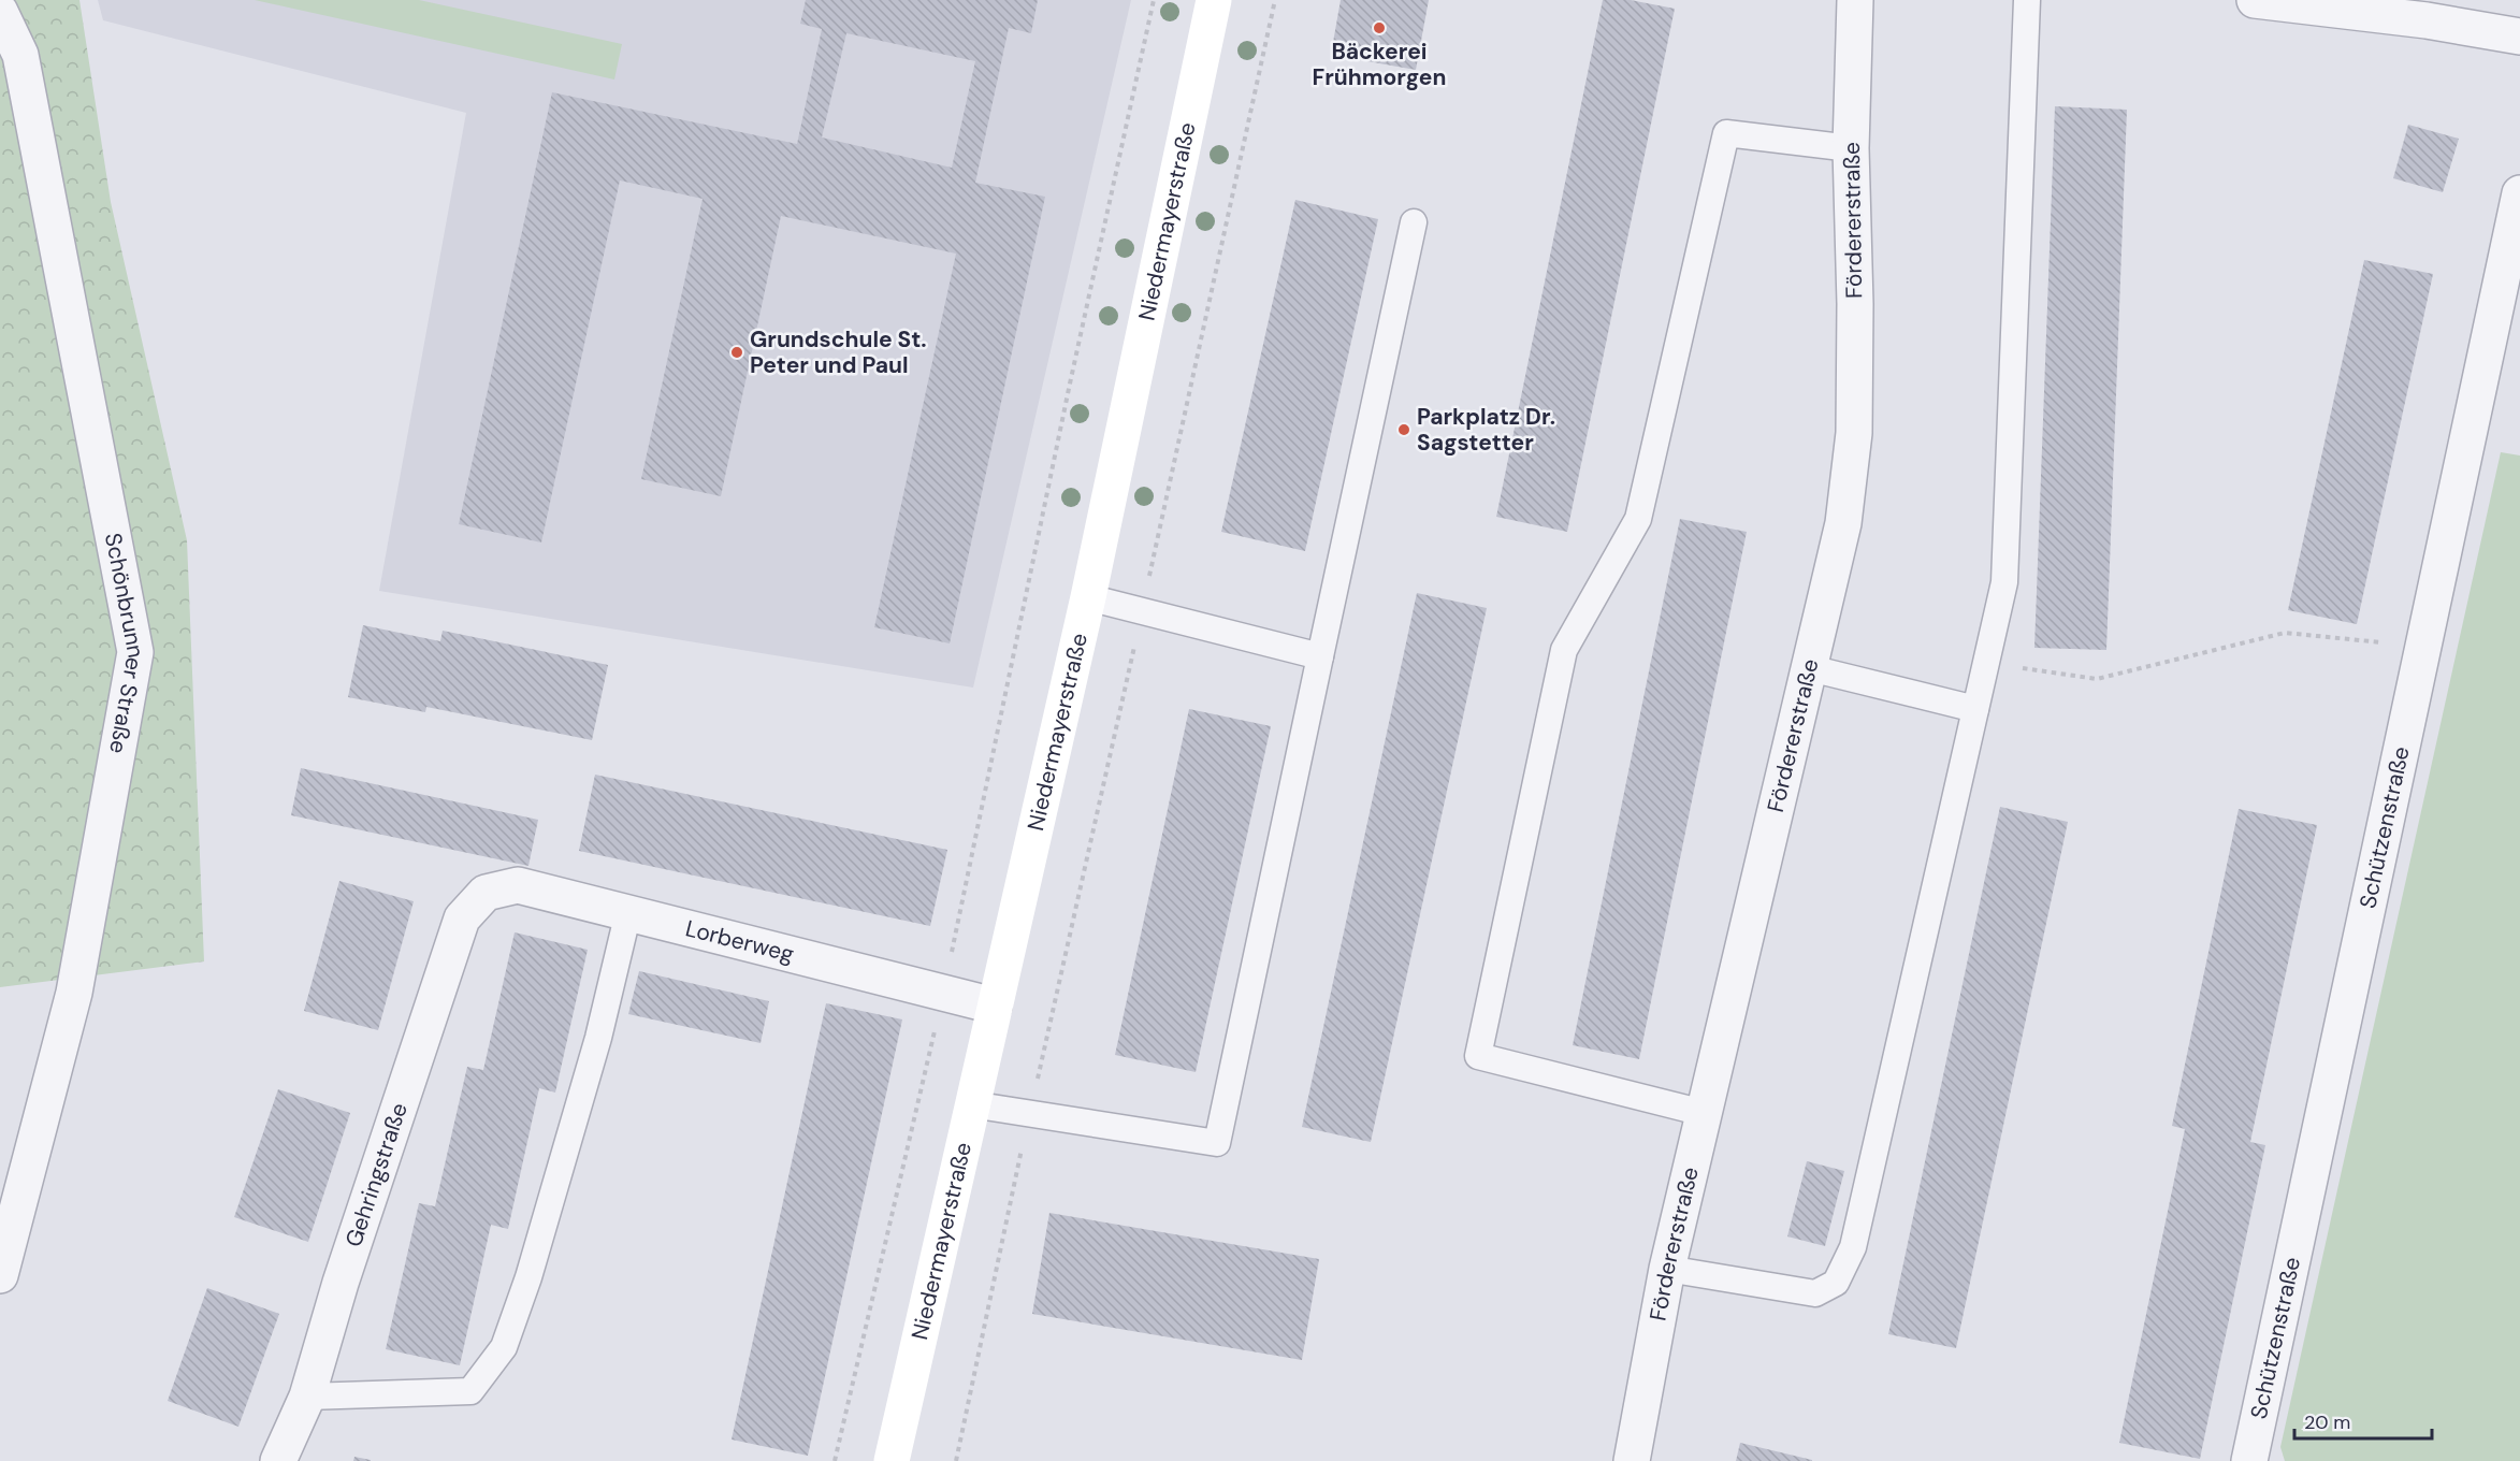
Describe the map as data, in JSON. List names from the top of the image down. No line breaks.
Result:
{"streets":{"main road":["Niedermayerstraße"],"street":["Fördererstraße","Schönbrunner Straße","Schützenstraße","Lorberweg","Gehringstraße"]},"crossings":[["Niedermayerstraße","Lorberweg"],["Lorberweg","Gehringstraße"]],"places":["Bäckerei Frühmorgen","Grundschule St. Peter und Paul","Parkplatz Dr. Sagstetter"],"scale_bar":"20 m"}
